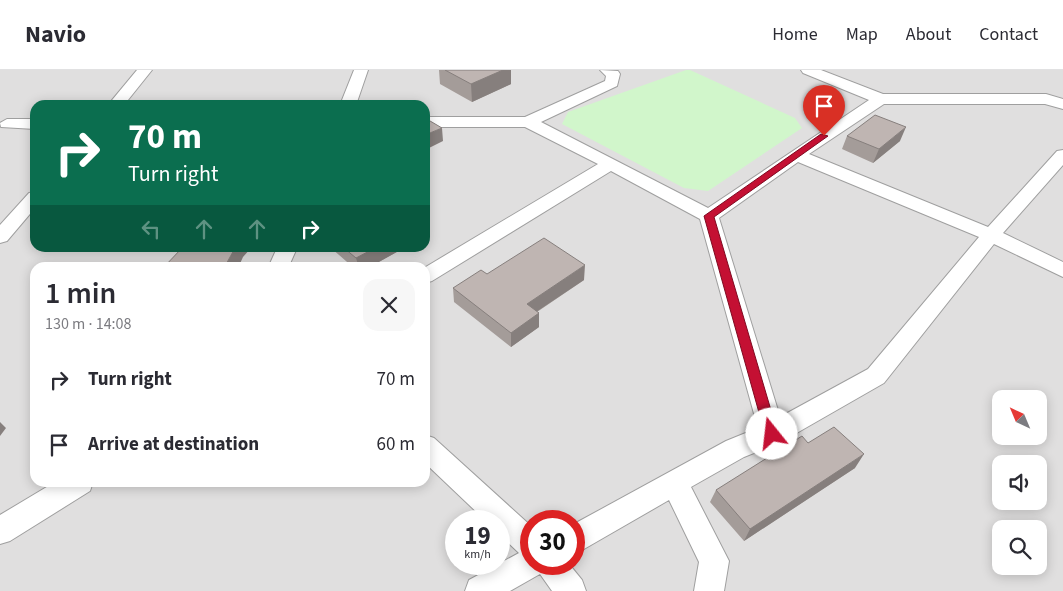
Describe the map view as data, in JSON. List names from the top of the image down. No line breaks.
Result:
{"north":"top left","page":{"header":"Navio","nav":["Home","Map","About","Contact"],"turn":["70 m","Turn right"],"heading":["1 min","130 m · 14:08"],"list":[{"name":"Turn right","value":"70 m"},{"name":"Arrive at destination","value":"60 m"}],"speed":"19 km/h","limit":"30"}}
